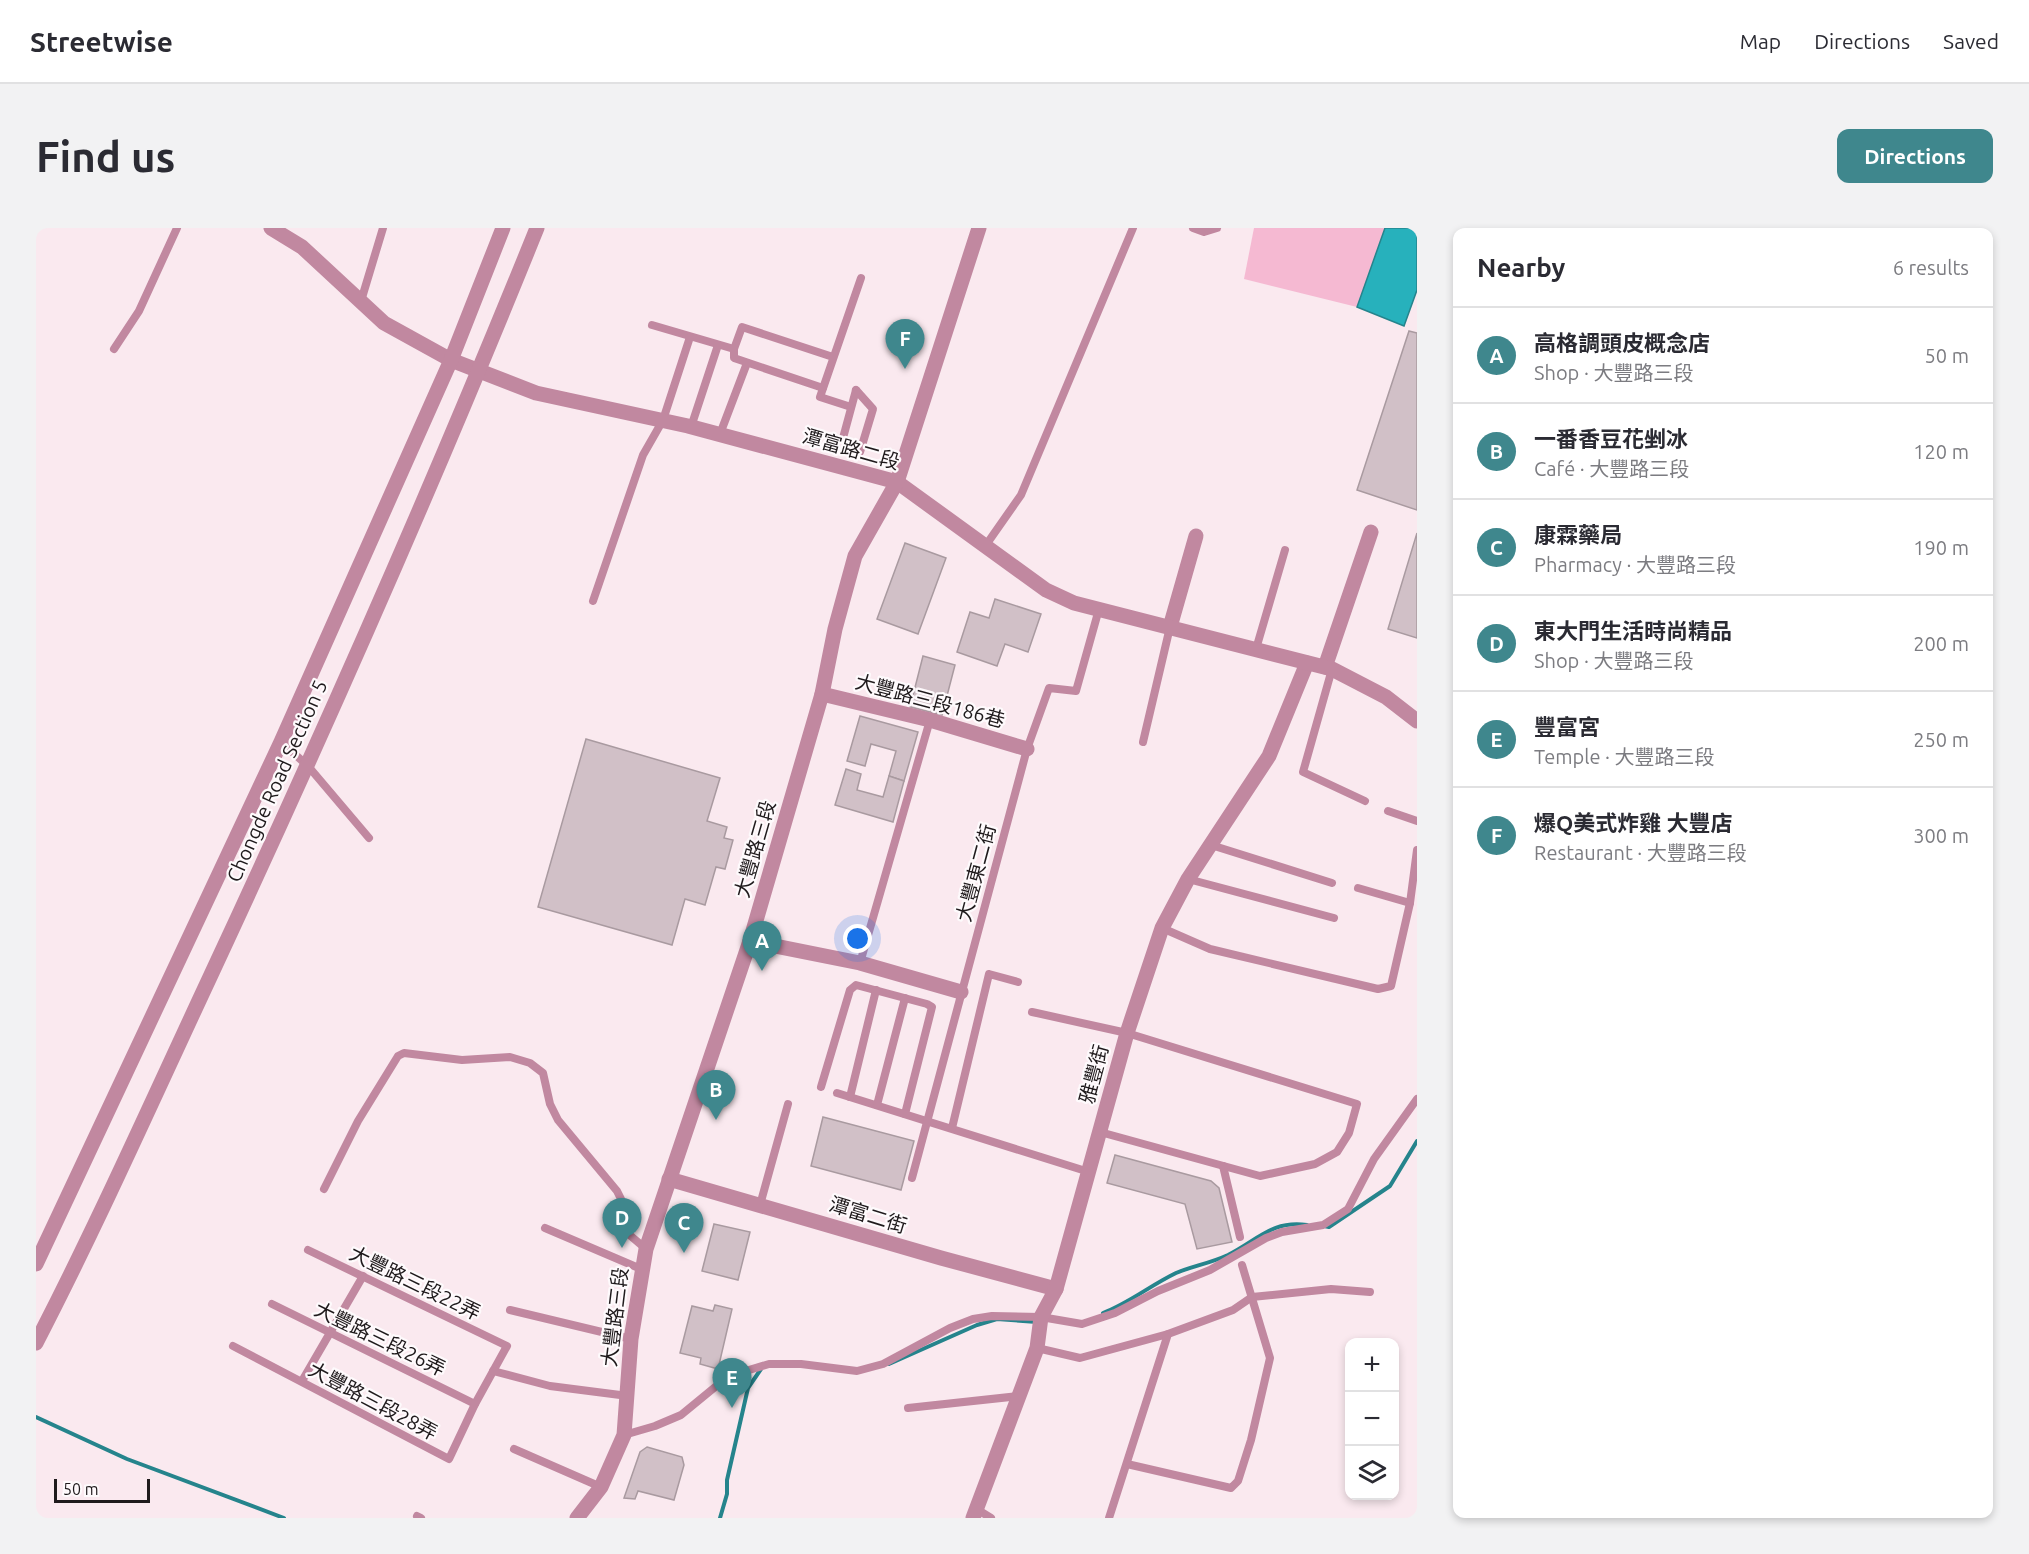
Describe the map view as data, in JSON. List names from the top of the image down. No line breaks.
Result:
{"streets":{"street":["潭富路二段","大豐路三段186巷","Chongde Road Section 5","大豐路三段","雅豐街","潭富二街"],"lane":["大豐東二街","大豐路三段22弄","大豐路三段26弄","大豐路三段28弄"]},"crossings":[["潭富路二段","Chongde Road Section 5"],["潭富路二段","大豐路三段"],["潭富路二段","大豐東二街"],["潭富路二段","雅豐街"],["大豐路三段186巷","大豐路三段"],["大豐路三段186巷","大豐東二街"],["大豐路三段","潭富二街"],["雅豐街","潭富二街"],["大豐路三段22弄","大豐路三段28弄"],["大豐路三段26弄","大豐路三段28弄"]],"scale_bar":"50 m","page":{"header":"Streetwise","nav":["Map","Directions","Saved"],"buttons":"Directions","title":"Find us","heading":["Nearby","6 results"],"list":[{"mark":"A","name":"高格調頭皮概念店","note":"Shop · 大豐路三段","value":"50 m"},{"mark":"B","name":"一番香豆花剉冰","note":"Café · 大豐路三段","value":"120 m"},{"mark":"C","name":"康霖藥局","note":"Pharmacy · 大豐路三段","value":"190 m"},{"mark":"D","name":"東大門生活時尚精品","note":"Shop · 大豐路三段","value":"200 m"},{"mark":"E","name":"豐富宮","note":"Temple · 大豐路三段","value":"250 m"},{"mark":"F","name":"爆Q美式炸雞 大豐店","note":"Restaurant · 大豐路三段","value":"300 m"}],"pins":["F","A","B","D","C","E"],"map_buttons":["+","−"],"scale":"50 m"}}
